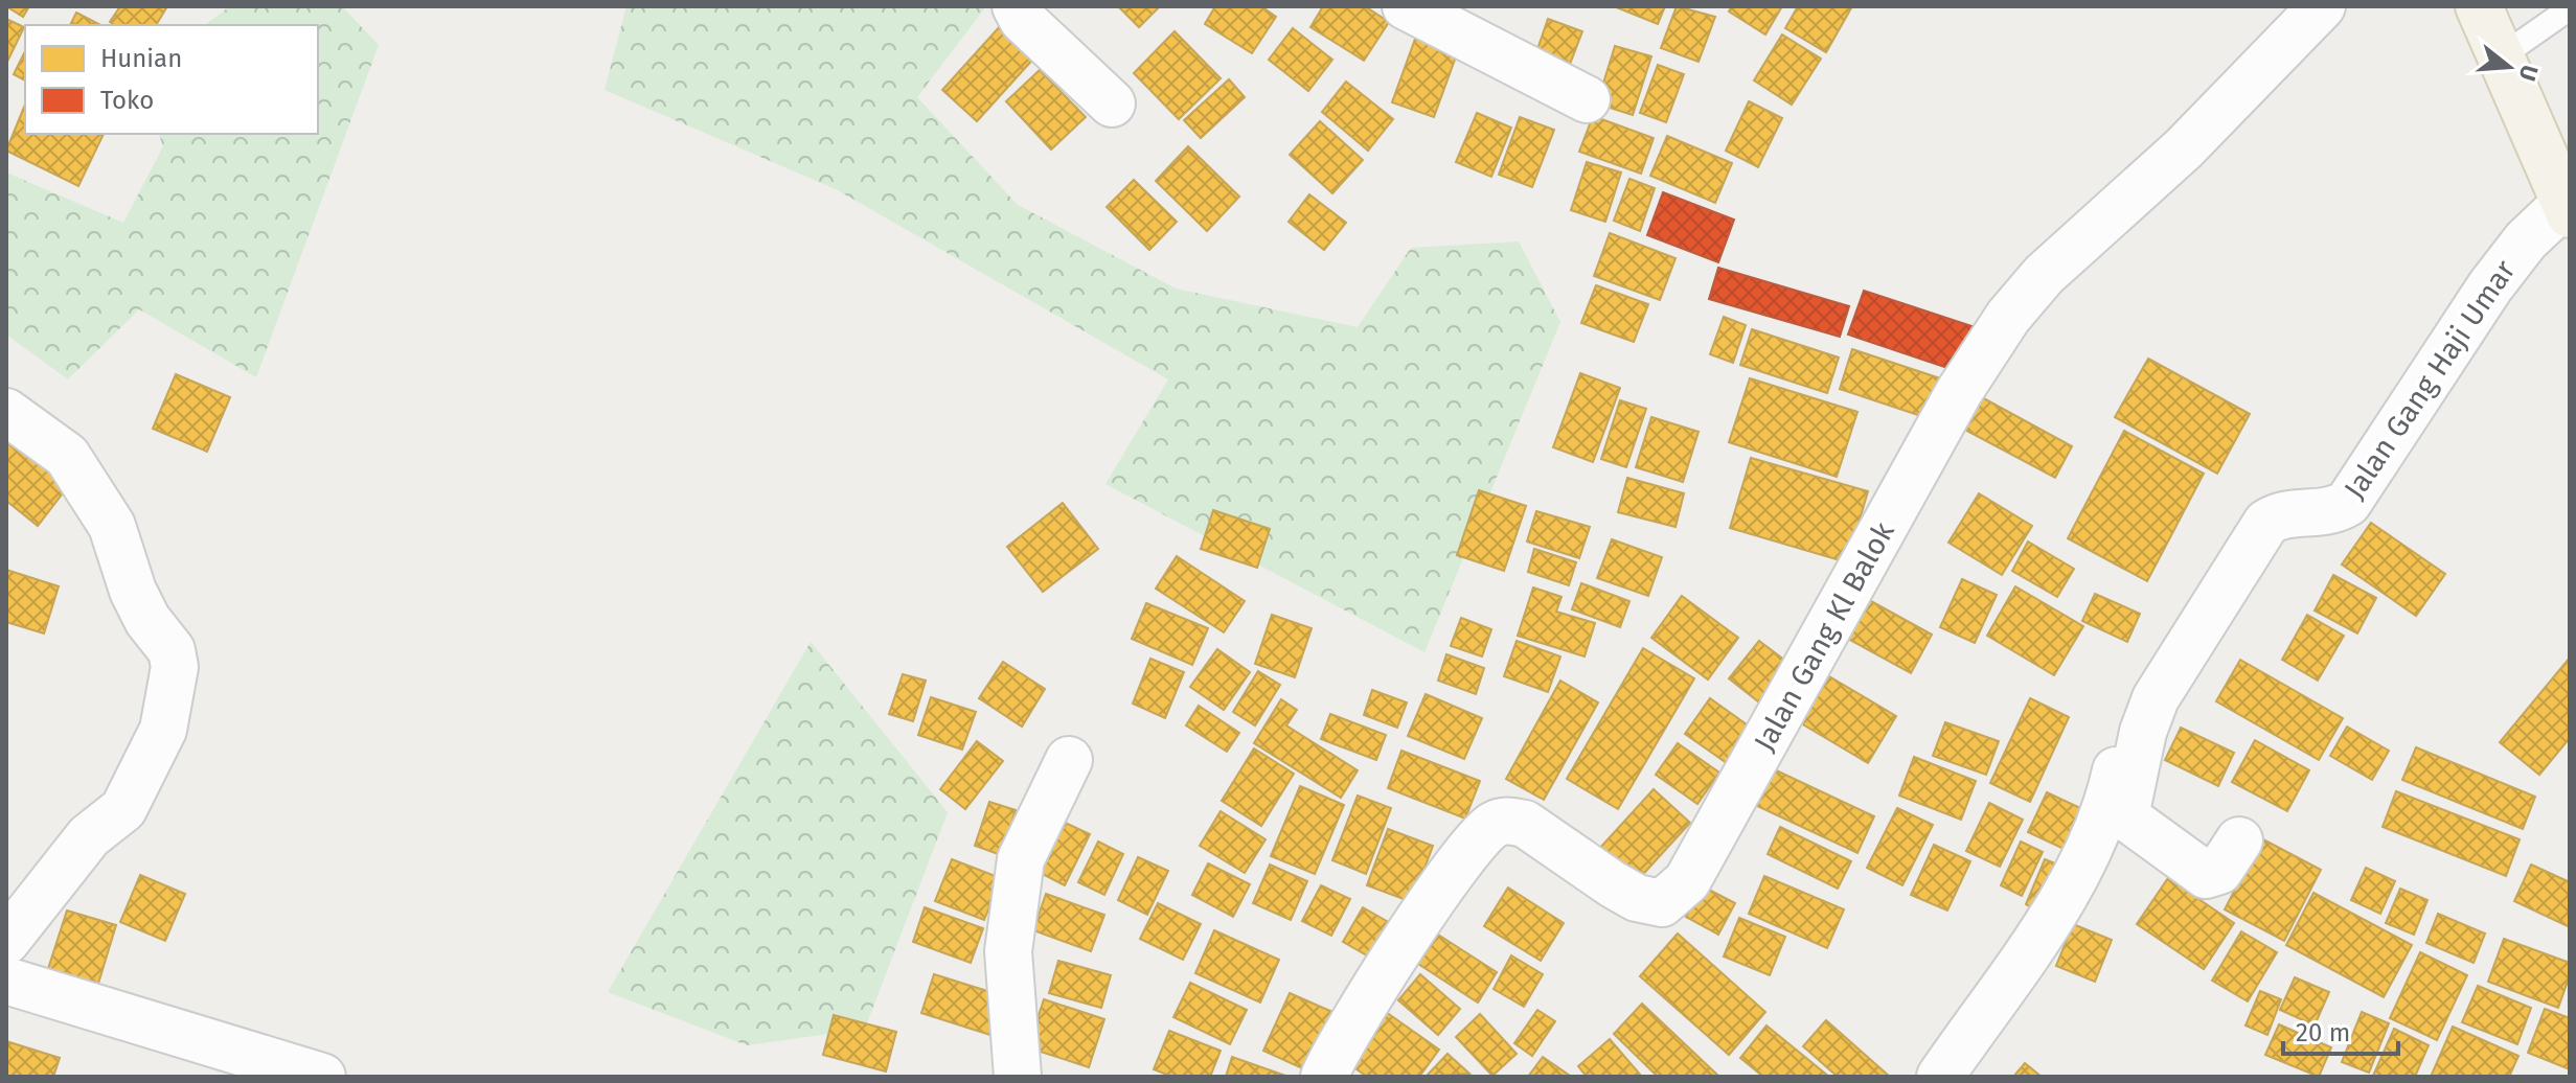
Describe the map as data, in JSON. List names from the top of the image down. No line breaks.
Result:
{"streets":{"street":["Jalan Gang Haji Umar","Jalan Gang Kl Balok"]},"legend":["Hunian","Toko"],"scale_bar":"20 m","north":"right"}
